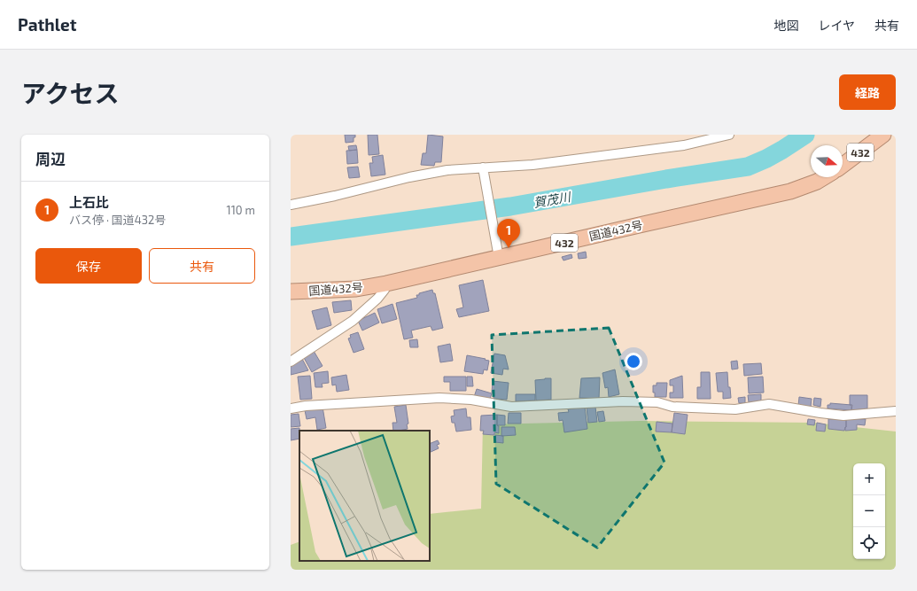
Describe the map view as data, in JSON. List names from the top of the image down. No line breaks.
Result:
{"streets":{"highway":["432","国道432号"]},"water":["賀茂川"],"north":"right","page":{"header":"Pathlet","nav":["地図","レイヤ","共有"],"title":"アクセス","buttons":["経路",["保存","共有"]],"heading":"周辺","list":[{"mark":"1","name":"上石比","note":"バス停 · 国道432号","value":"110 m"}],"pins":"1","map_buttons":["+","−"]}}
